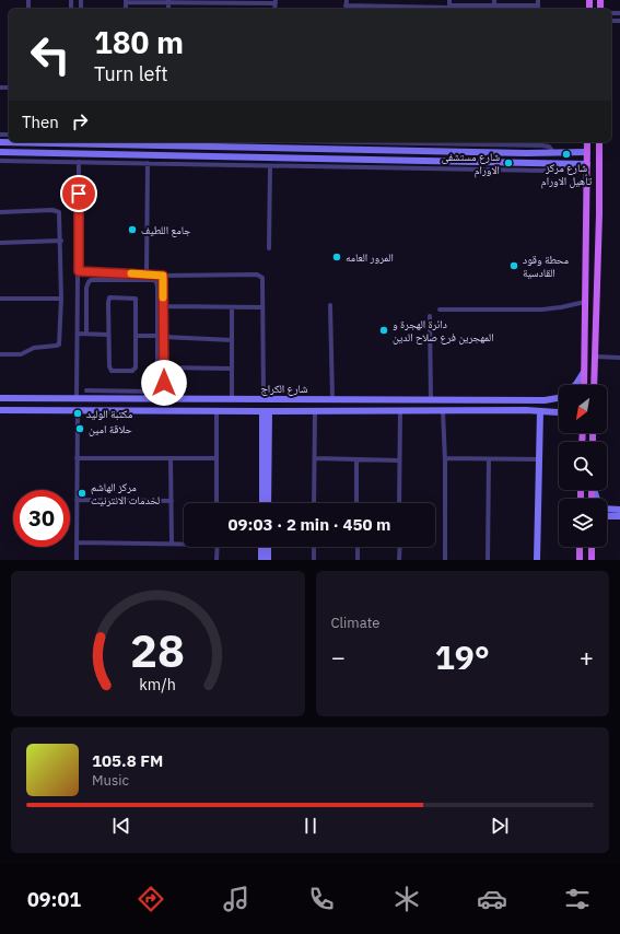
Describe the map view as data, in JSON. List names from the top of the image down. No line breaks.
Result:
{"streets":{"street":["شارع الكراج"]},"places":["شارع مركز تأهيل الاورام","شارع مستشفى الاورام","جامع اللطیف","المرور العامه","محطة وقود القادسية","دائرة الهجرة و المهجرين فرع صلاح الدين","مكتبة الوليد","حلاقة امين","مركز الهاشم لخدمات الانترنيت"],"north":"bottom left","page":{"turn":["180 m","Turn left"],"then":"Then","limit":"30","trip":"09:03 · 2 min · 450 m","tile":"Climate","heat":["−","19°","+"],"song":["105.8 FM","Music"],"tabs":"09:01","gauge":["28","km/h"]}}
